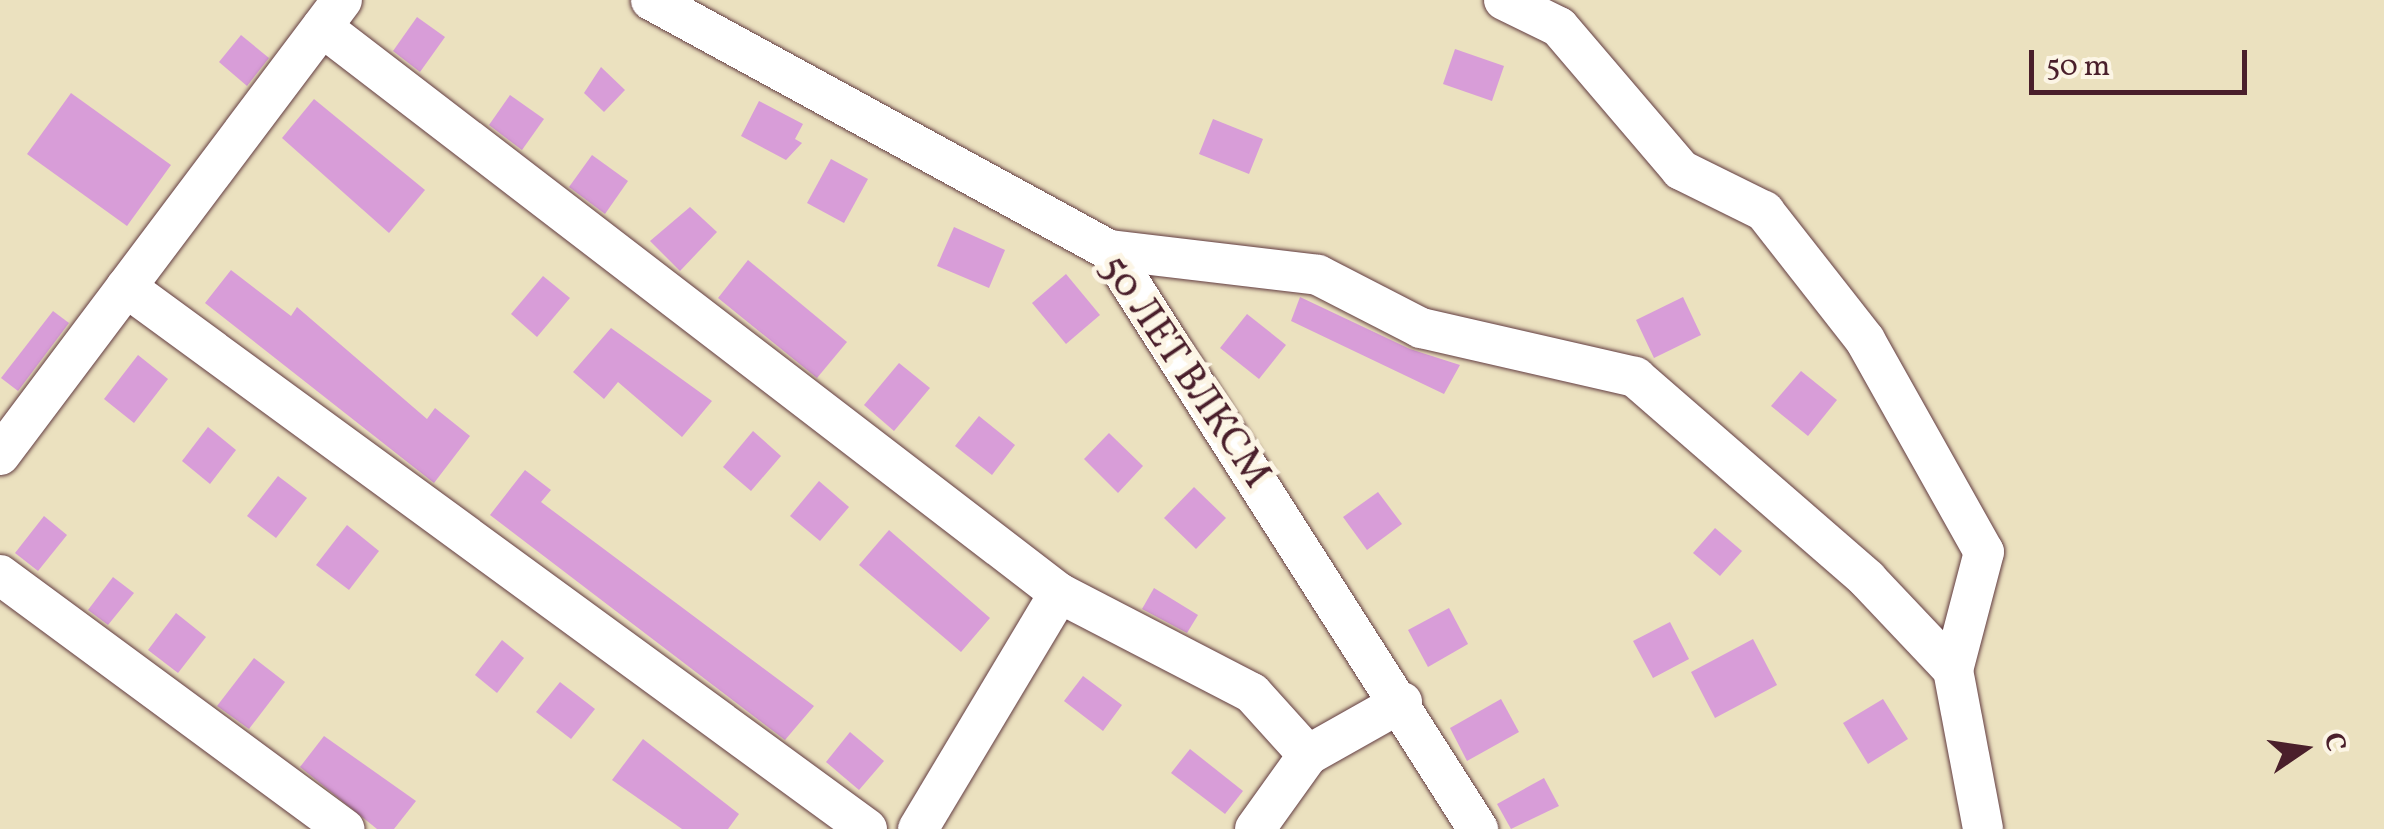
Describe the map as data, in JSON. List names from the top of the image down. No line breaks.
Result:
{"streets":{"street":["50 ЛЕТ ВЛКСМ"]},"scale_bar":"50 m","north":"right"}
